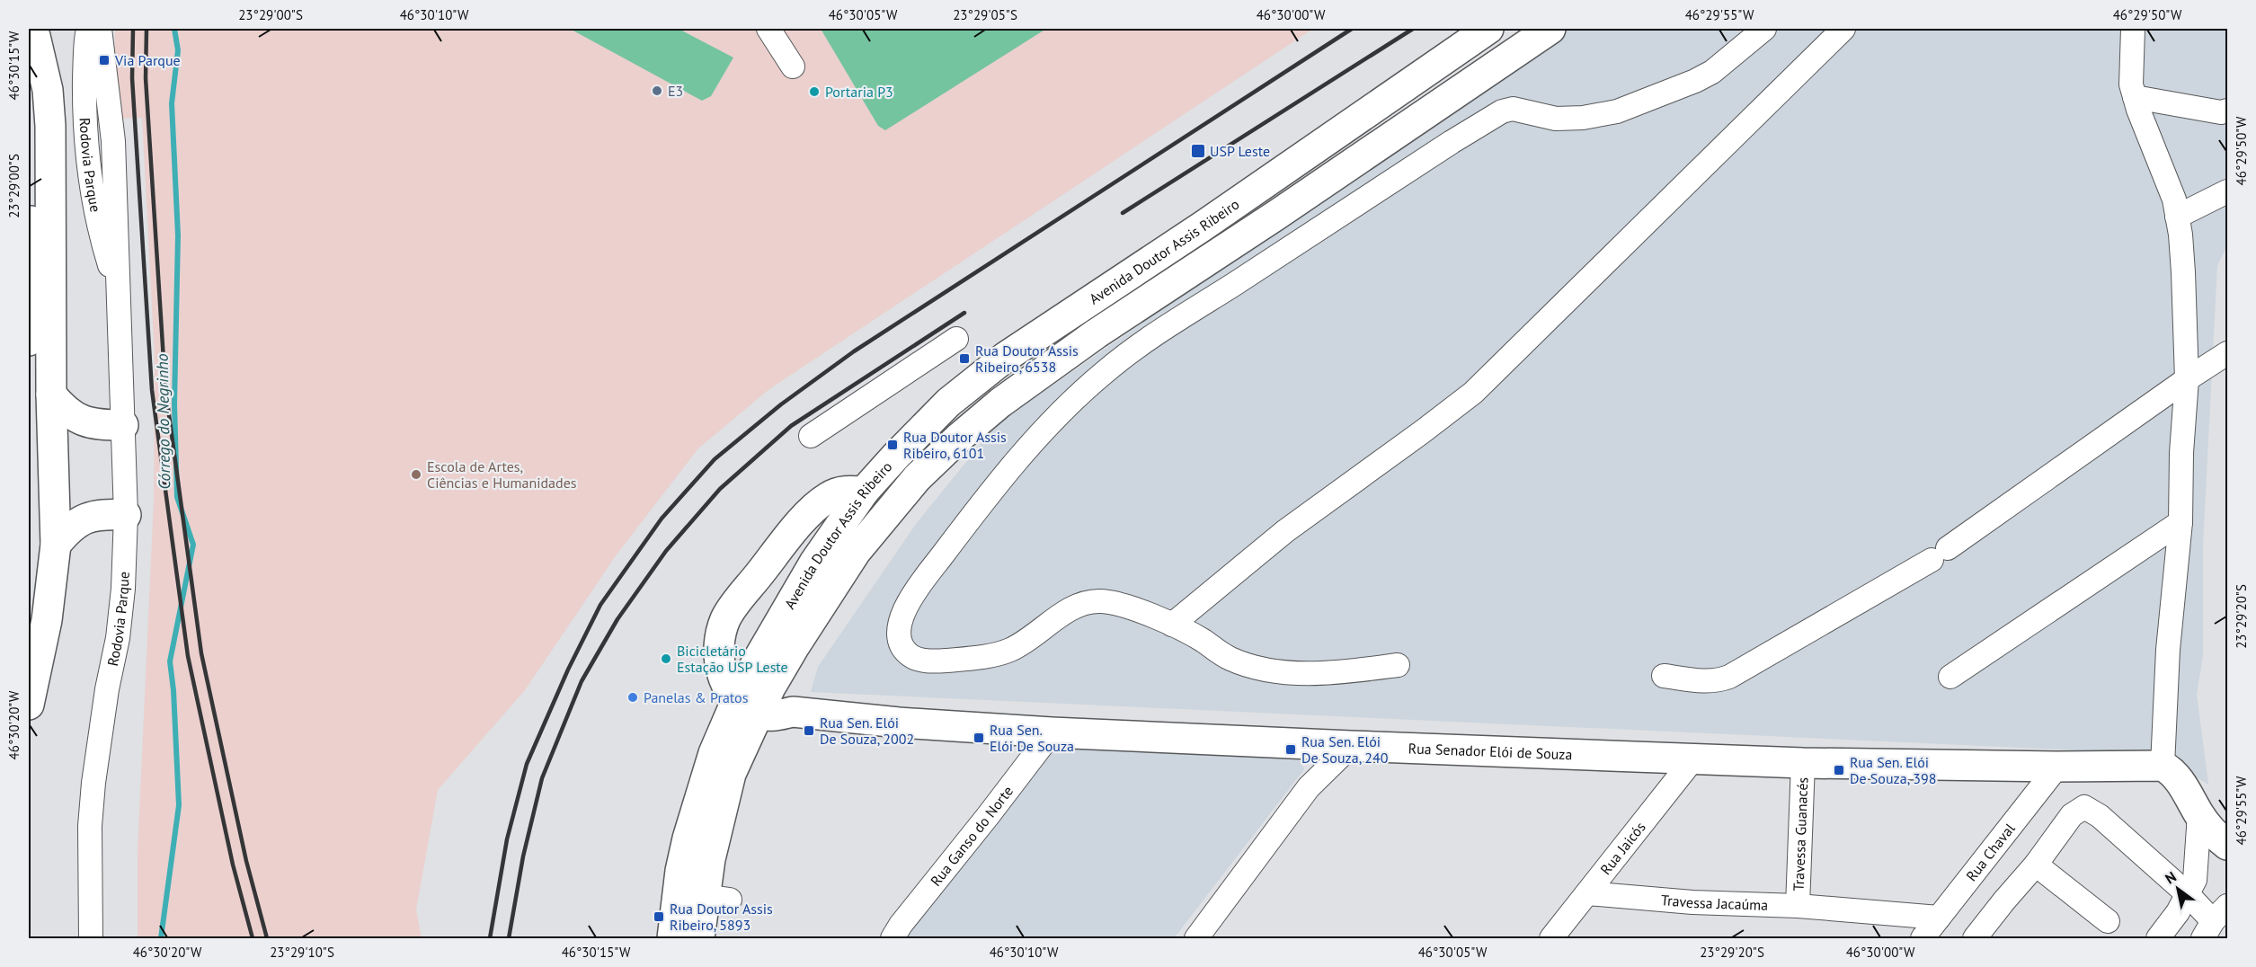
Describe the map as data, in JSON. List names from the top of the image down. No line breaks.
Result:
{"streets":{"main road":["Avenida Doutor Assis Ribeiro","Rua Senador Elói de Souza"],"street":["Rodovia Parque","Travessa Guanacés","Rua Ganso do Norte","Rua Jaicós","Rua Chaval","Travessa Jacaúma"]},"crossings":[["Avenida Doutor Assis Ribeiro","Rua Senador Elói de Souza"],["Rua Senador Elói de Souza","Travessa Guanacés"],["Rua Senador Elói de Souza","Rua Ganso do Norte"],["Rua Senador Elói de Souza","Rua Jaicós"],["Rua Senador Elói de Souza","Rua Chaval"],["Travessa Guanacés","Travessa Jacaúma"],["Rua Jaicós","Travessa Jacaúma"],["Rua Chaval","Travessa Jacaúma"]],"water":["Córrego do Negrinho"],"places":{"transit":["Via Parque","USP Leste","Rua Doutor Assis Ribeiro, 6538","Rua Doutor Assis Ribeiro, 6101","Rua Sen. Elói De Souza, 2002","Rua Sen. Elói De Souza","Rua Sen. Elói De Souza, 240","Rua Sen. Elói De Souza, 398","Rua Doutor Assis Ribeiro, 5893"],"other":["E3","Portaria P3","Escola de Artes, Ciências e Humanidades","Bicicletário Estação USP Leste","Panelas & Pratos"]},"north":"top left","coordinates":["23°29'00\"S","46°30'10\"W","46°30'05\"W","23°29'05\"S","46°30'00\"W","46°29'55\"W","46°29'50\"W","46°30'15\"W","23°29'20\"S","46°30'20\"W","23°29'10\"S"]}
